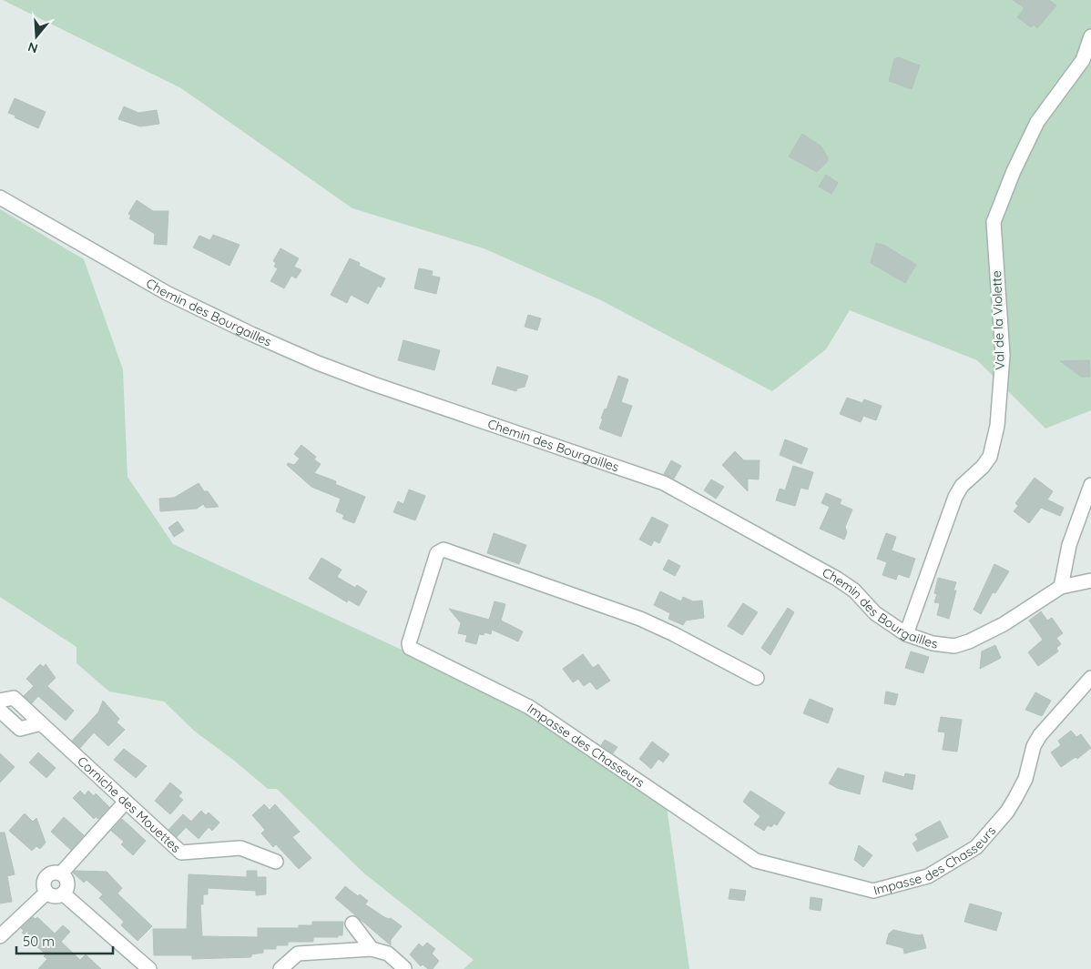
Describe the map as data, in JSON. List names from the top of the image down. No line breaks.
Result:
{"streets":{"street":["Chemin des Bourgailles","Val de la Violette","Impasse des Chasseurs","Corniche des Mouettes"]},"crossings":[["Chemin des Bourgailles","Val de la Violette"]],"scale_bar":"50 m","north":"bottom"}
